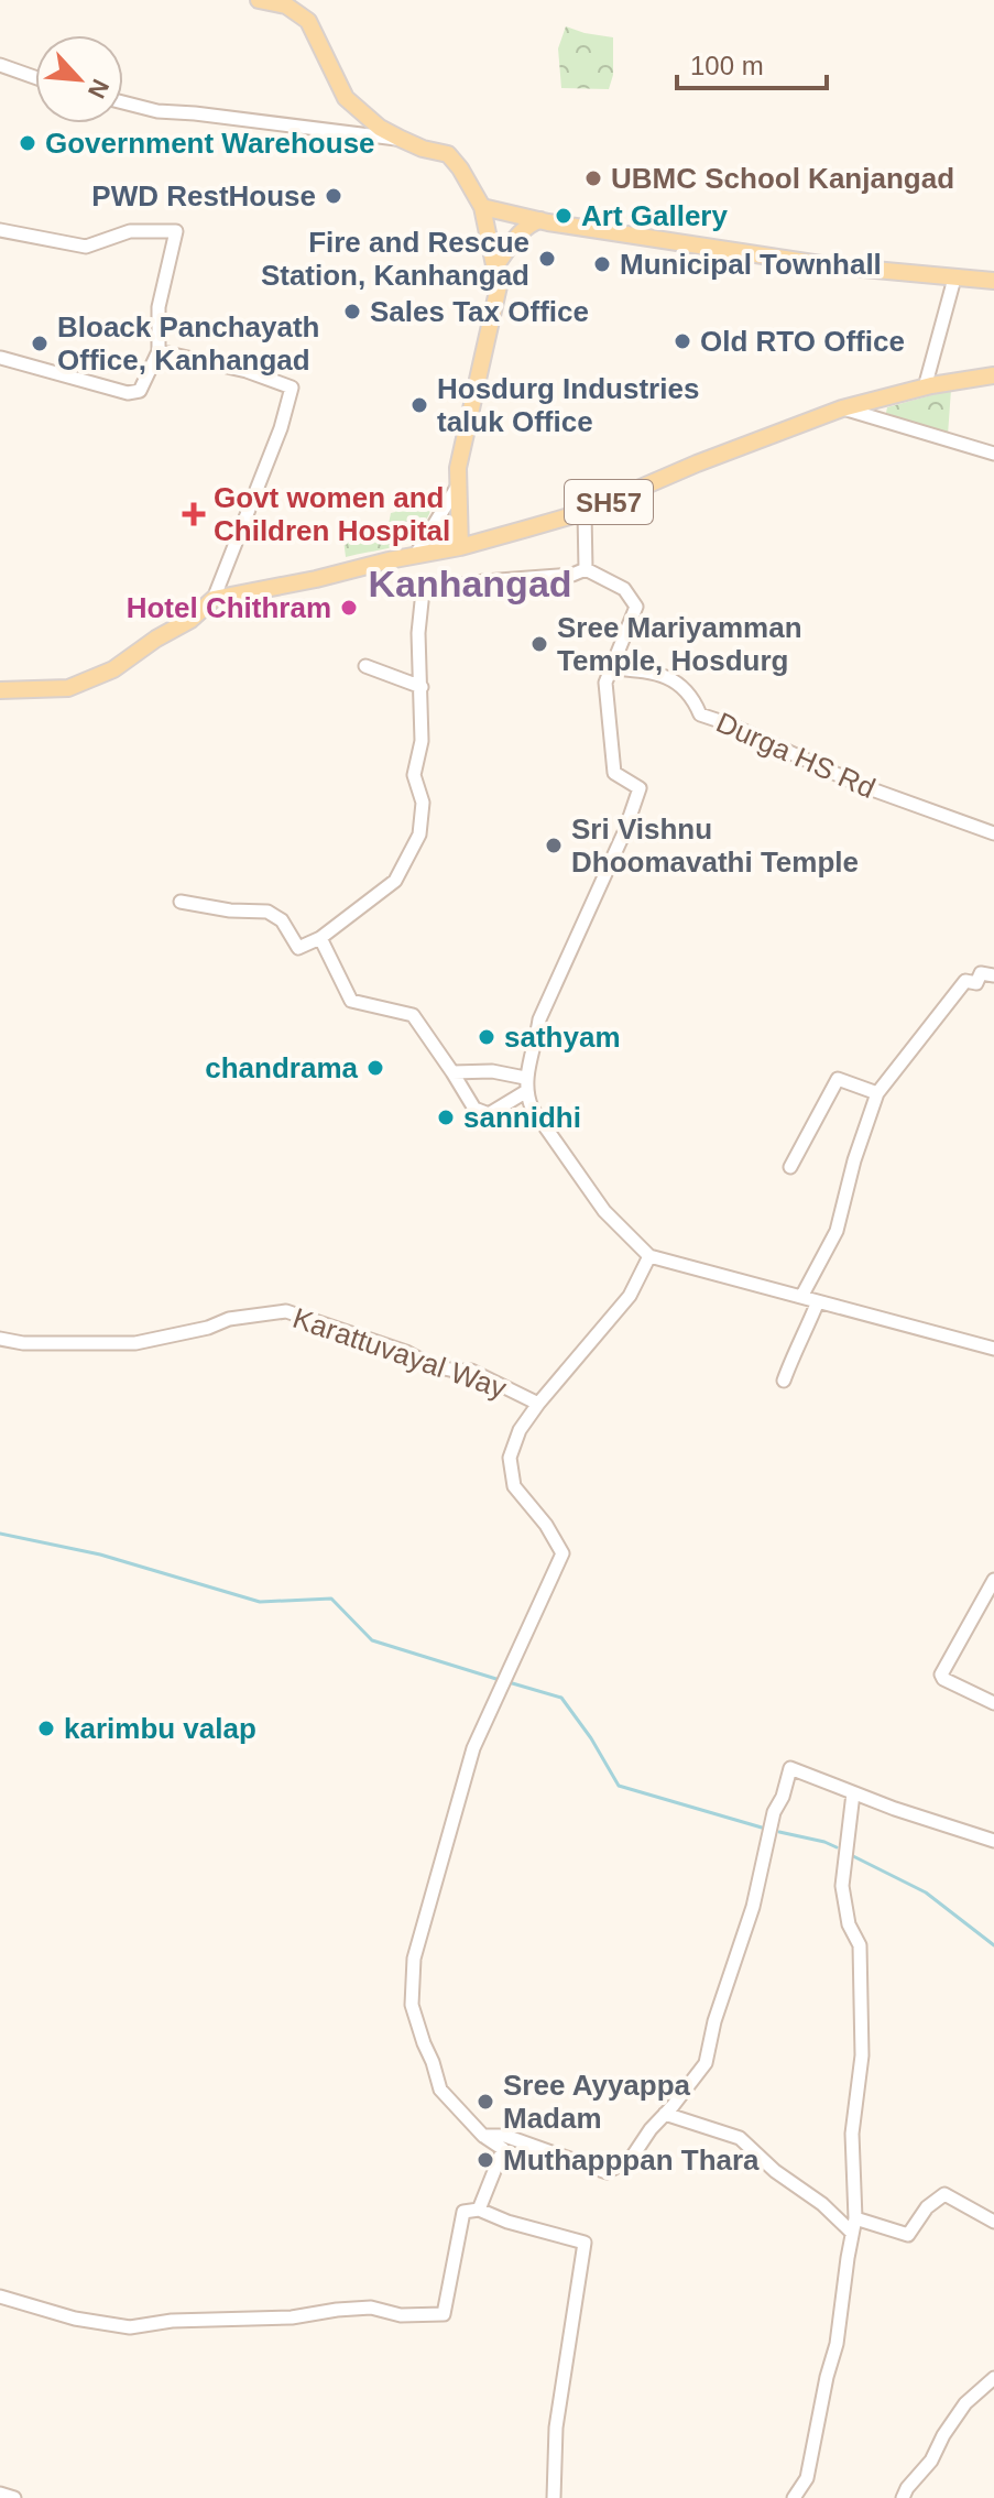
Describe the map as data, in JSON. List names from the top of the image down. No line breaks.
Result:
{"streets":{"main road":["SH57"],"street":["Durga HS Rd","Karattuvayal Way"]},"districts":["Kanhangad"],"places":{"other":["Government Warehouse","UBMC School Kanjangad","PWD RestHouse","Art Gallery","Fire and Rescue Station, Kanhangad","Municipal Townhall","Sales Tax Office","Old RTO Office","Bloack Panchayath Office, Kanhangad","Hosdurg Industries taluk Office","Hotel Chithram","Sree Mariyamman Temple, Hosdurg","Sri Vishnu Dhoomavathi Temple","sathyam","chandrama","sannidhi","karimbu valap","Sree Ayyappa Madam","Muthapppan Thara"],"health":["Govt women and Children Hospital"]},"scale_bar":"100 m","north":"bottom right"}
